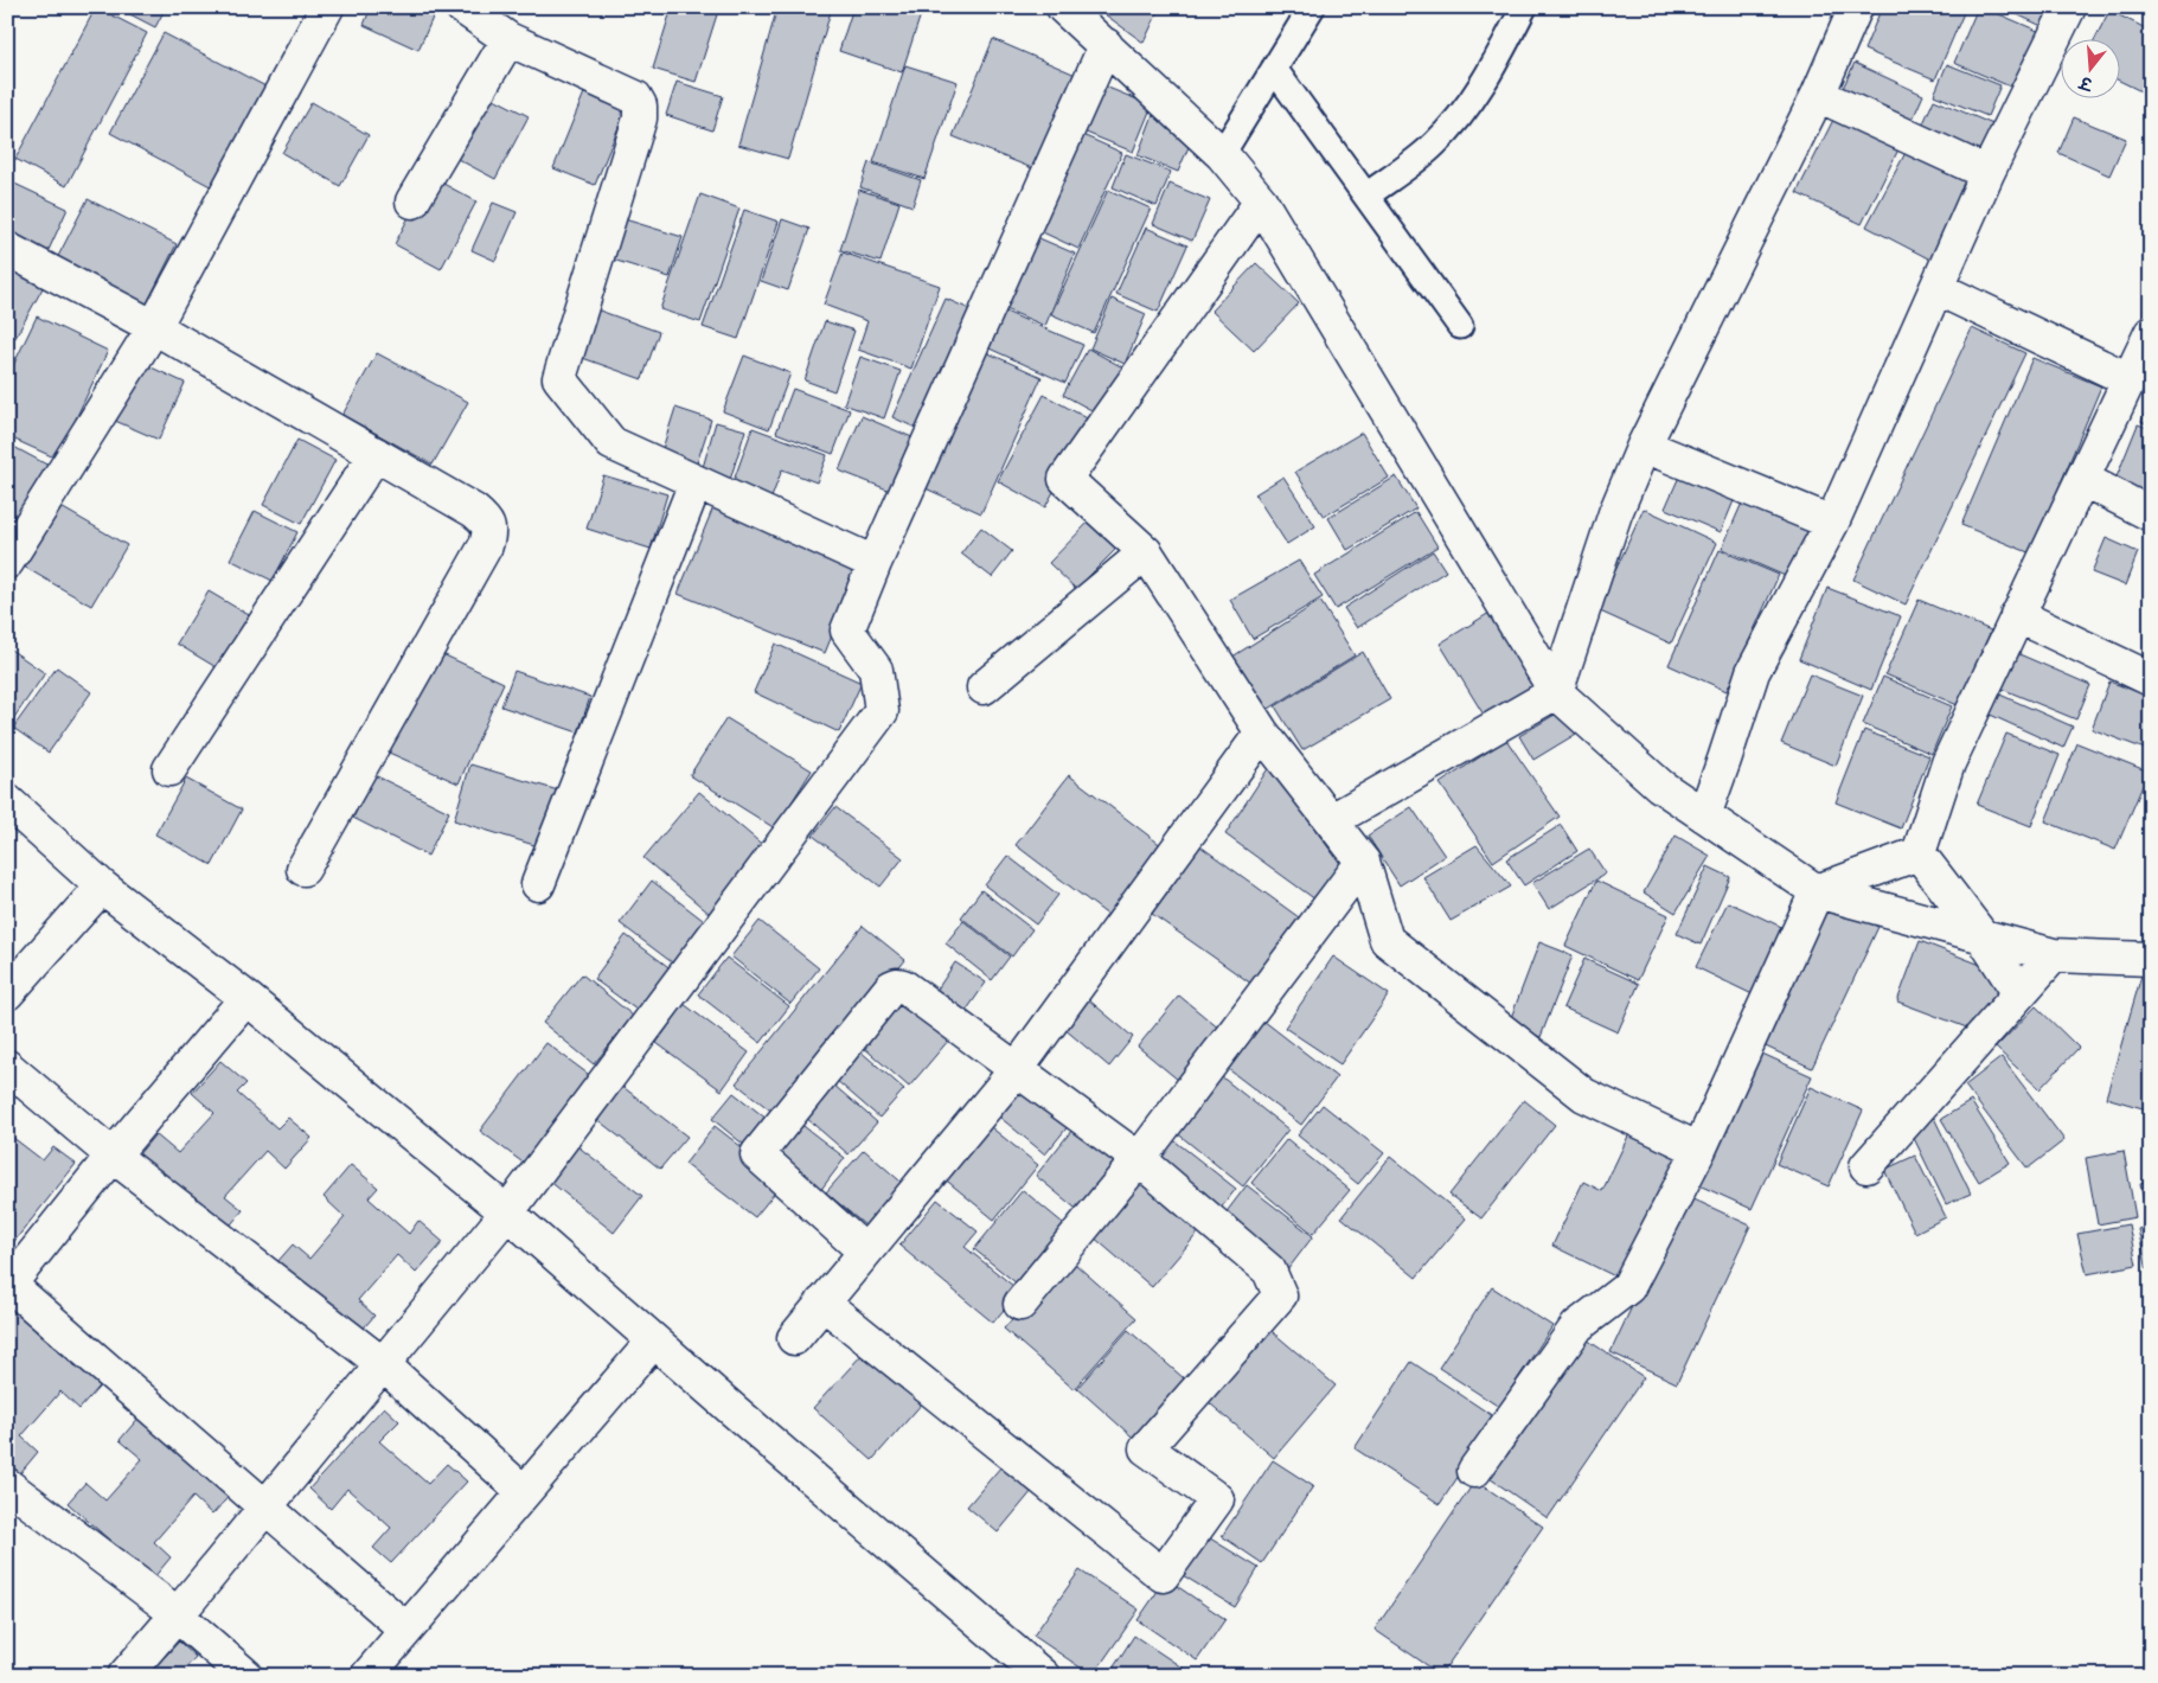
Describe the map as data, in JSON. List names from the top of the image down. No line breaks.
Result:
{"north":"bottom"}
